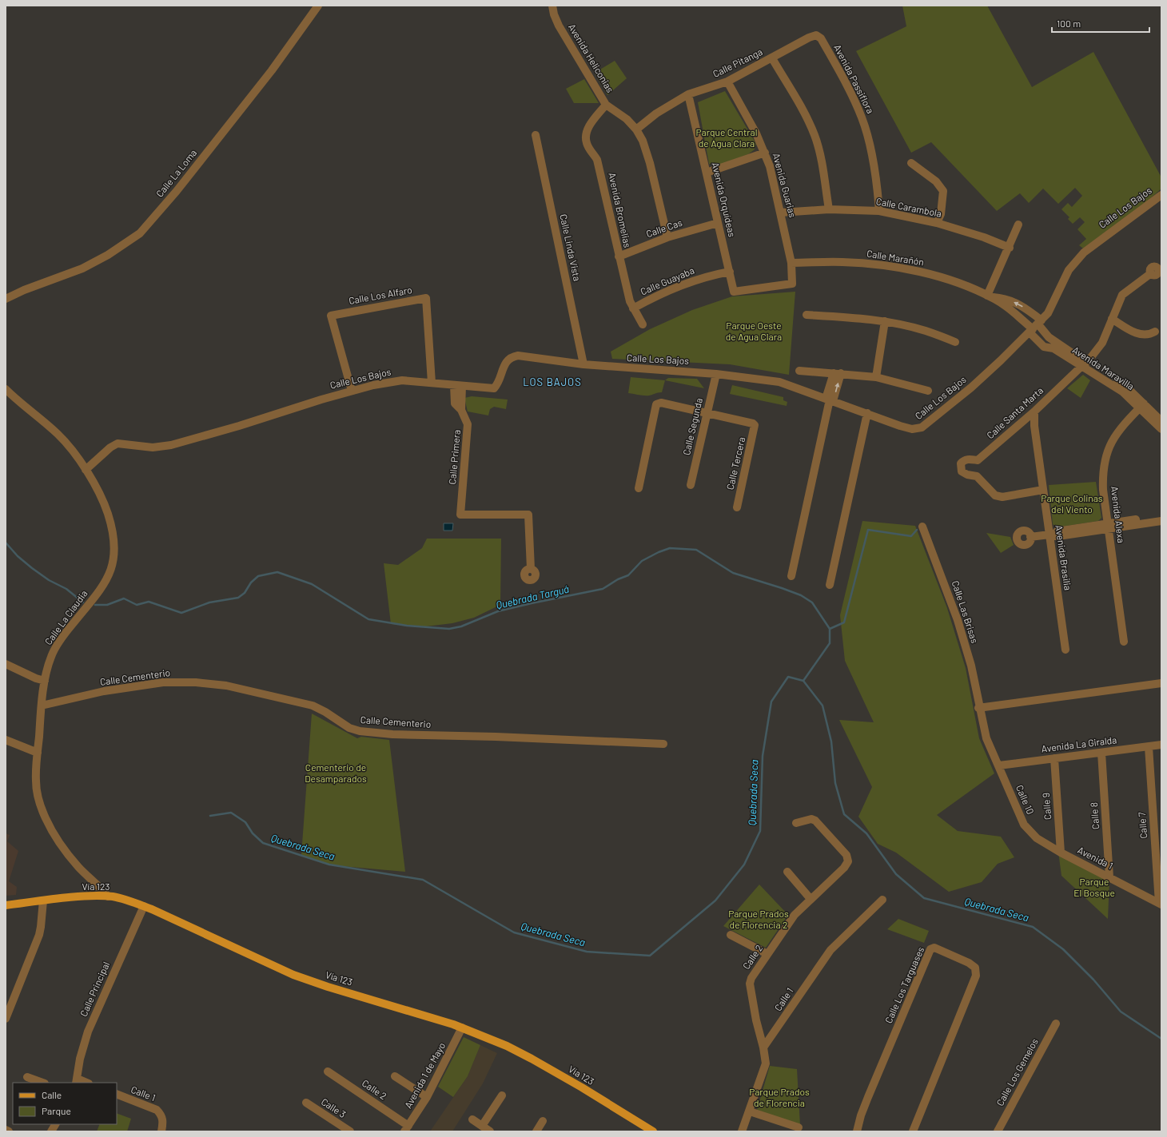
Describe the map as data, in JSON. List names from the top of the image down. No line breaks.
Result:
{"streets":{"main road":["Vía 123"],"street":["Avenida Heliconias","Calle Pitanga","Avenida Passiflora","Calle La Loma","Avenida Guarias","Avenida Orquídeas","Calle Carambola","Calle Los Bajos","Avenida Bromelias","Calle Cas","Calle Linda Vista","Calle Marañón","Calle Guayaba","Calle Los Alfaro","Avenida Maravilla","Calle Santa Marta","Calle Segunda","Calle Primera","Calle Tercera","Avenida Alexa","Avenida Brasilia","Calle Las Brisas","Calle La Claudia","Calle Cementerio","Avenida La Giralda","Calle 10","Calle 9","Calle 8","Calle 7","Avenida 1","Calle 2","Calle Los Targuases","Calle Principal","Calle 1","Calle Los Gemelos","Avenida 1 de Mayo","Calle 3"]},"crossings":[["Avenida Heliconias","Calle Pitanga"],["Avenida Heliconias","Avenida Bromelias"],["Avenida Heliconias","Calle Cas"],["Calle Pitanga","Avenida Passiflora"],["Calle Pitanga","Avenida Guarias"],["Calle Pitanga","Avenida Orquídeas"],["Avenida Passiflora","Calle Carambola"],["Avenida Guarias","Avenida Orquídeas"],["Avenida Guarias","Calle Carambola"],["Avenida Guarias","Calle Marañón"],["Avenida Orquídeas","Calle Cas"],["Avenida Orquídeas","Calle Guayaba"],["Calle Los Bajos","Calle Linda Vista"],["Calle Los Bajos","Calle Marañón"],["Calle Los Bajos","Calle Los Alfaro"],["Calle Los Bajos","Avenida Maravilla"],["Calle Los Bajos","Calle Segunda"],["Calle Los Bajos","Calle Primera"],["Calle Los Bajos","Calle La Claudia"],["Avenida Bromelias","Calle Cas"],["Avenida Bromelias","Calle Guayaba"],["Calle Marañón","Avenida Maravilla"],["Avenida Maravilla","Calle Santa Marta"],["Avenida Maravilla","Avenida Alexa"],["Calle Santa Marta","Avenida Brasilia"],["Calle Segunda","Calle Tercera"],["Calle Las Brisas","Avenida La Giralda"],["Calle Las Brisas","Calle 10"],["Calle La Claudia","Calle Cementerio"],["Calle La Claudia","Vía 123"],["Avenida La Giralda","Calle 10"],["Avenida La Giralda","Calle 9"],["Avenida La Giralda","Calle 8"],["Avenida La Giralda","Calle 7"],["Calle 10","Avenida 1"],["Calle 9","Avenida 1"],["Calle 8","Avenida 1"],["Calle 7","Avenida 1"],["Vía 123","Calle Principal"],["Vía 123","Avenida 1 de Mayo"],["Calle 2","Calle 1"],["Calle 2","Avenida 1 de Mayo"]],"districts":["LOS BAJOS"],"water":["Quebrada Targuá","Quebrada Seca"],"parks":["Parque Central de Agua Clara","Parque Oeste de Agua Clara","Parque Colinas del Viento","Cementerio de Desamparados","Parque El Bosque","Parque Prados de Florencia 2","Parque Prados de Florencia"],"legend":["Calle","Parque"],"scale_bar":"100 m"}
